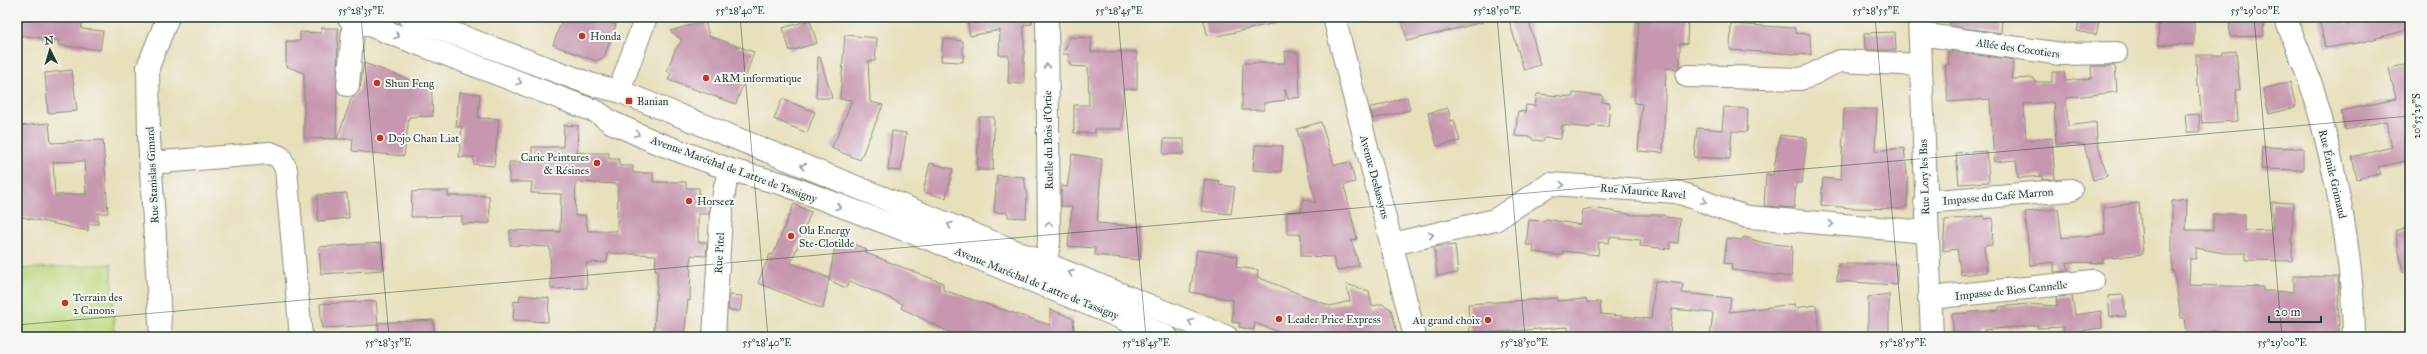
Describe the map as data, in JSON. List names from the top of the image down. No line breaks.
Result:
{"streets":{"street":["Allée des Cocotiers","Ruelle du Bois d'Ortie","Avenue Maréchal de Lattre de Tassigny","Rue Émile Grimaud","Rue Stanislas Gimard","Avenue Desbassyns","Rue Lory les Bas","Rue Maurice Ravel","Impasse du Café Marron","Rue Pitel","Impasse de Bios Cannelle"]},"crossings":[["Allée des Cocotiers","Rue Lory les Bas"],["Ruelle du Bois d'Ortie","Avenue Maréchal de Lattre de Tassigny"],["Avenue Maréchal de Lattre de Tassigny","Rue Pitel"],["Avenue Desbassyns","Rue Maurice Ravel"],["Rue Lory les Bas","Rue Maurice Ravel"],["Rue Lory les Bas","Impasse du Café Marron"],["Rue Lory les Bas","Impasse de Bios Cannelle"]],"one_way":["Ruelle du Bois d'Ortie"],"places":{"other":["Honda","ARM informatique","Shun Feng","Dojo Chan Liat","Caric Peintures & Résines","Horseez","Ola Energy Ste-Clotilde","Terrain des 2 Canons","Leader Price Express","Au grand choix"],"transit":["Banian"]},"scale_bar":"20 m","north":"top","coordinates":["55°28'35\"E","55°28'40\"E","55°28'45\"E","55°28'50\"E","55°28'55\"E","55°29'00\"E","20°53'25\"S"]}
